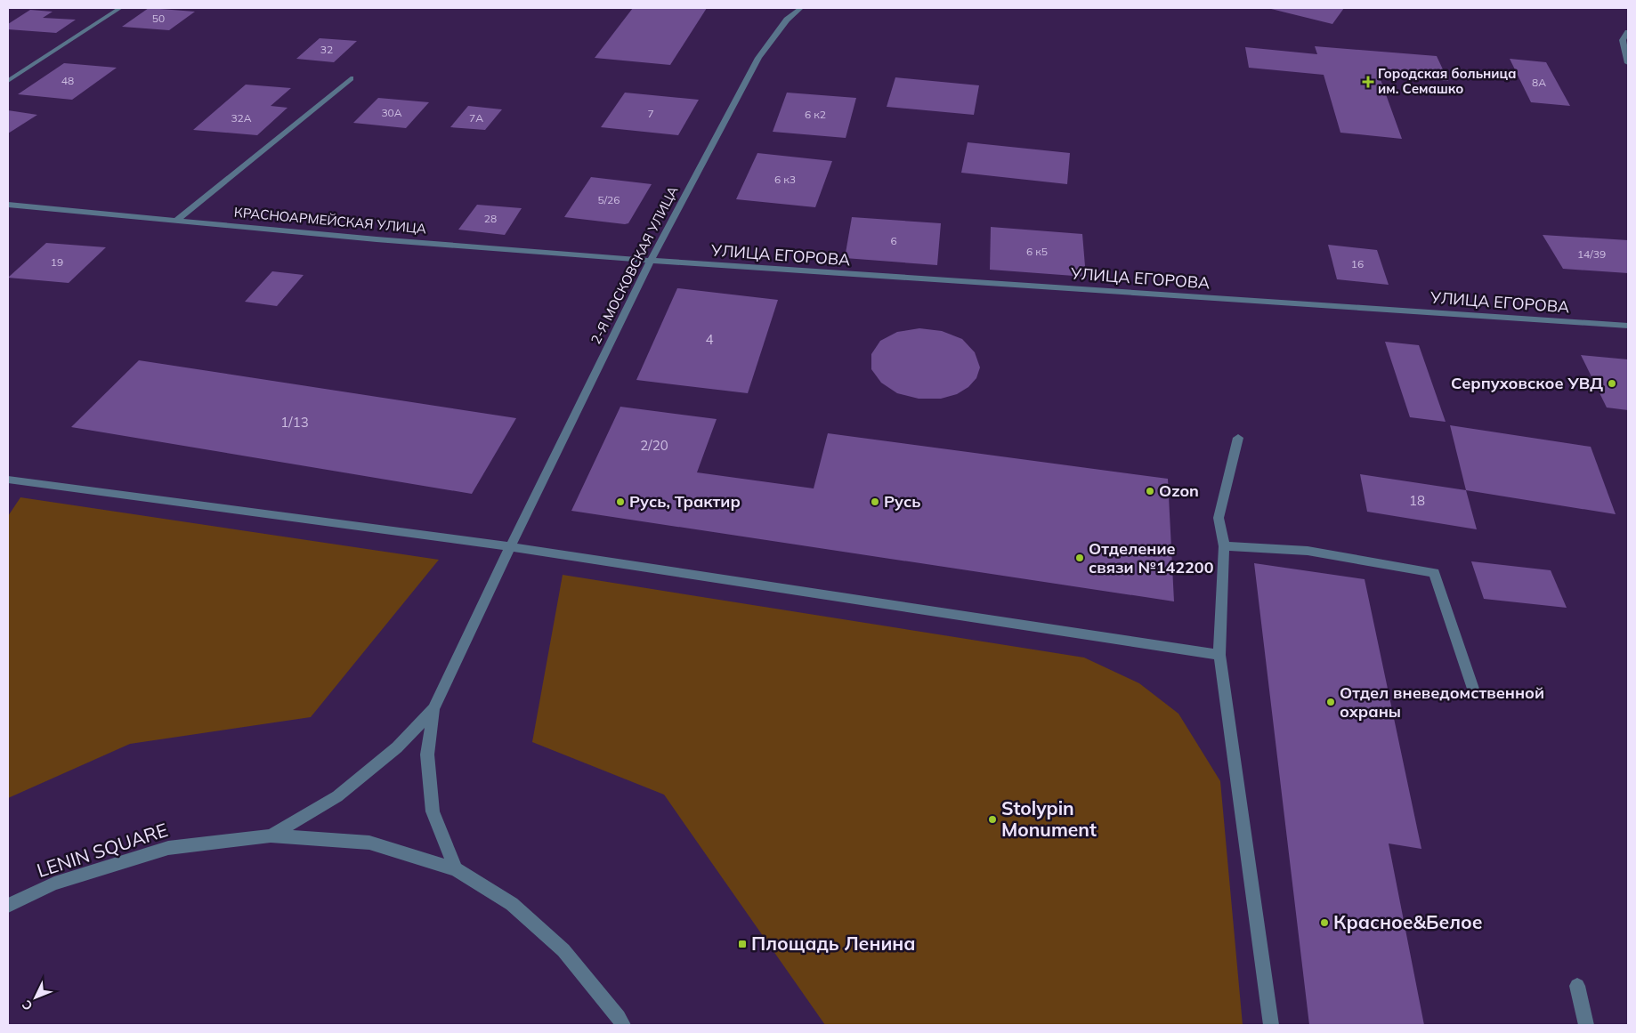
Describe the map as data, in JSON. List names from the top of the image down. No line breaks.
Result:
{"streets":{"street":["КРАСНОАРМЕЙСКАЯ УЛИЦА","УЛИЦА ЕГОРОВА","2-Я МОСКОВСКАЯ УЛИЦА","LENIN SQUARE"]},"crossings":[["КРАСНОАРМЕЙСКАЯ УЛИЦА","УЛИЦА ЕГОРОВА"],["КРАСНОАРМЕЙСКАЯ УЛИЦА","2-Я МОСКОВСКАЯ УЛИЦА"],["УЛИЦА ЕГОРОВА","2-Я МОСКОВСКАЯ УЛИЦА"]],"places":{"health":["Городская больница им. Семашко"],"other":["Серпуховское УВД","Ozon","Русь, Трактир","Русь","Отделение связи №142200","Отдел вневедомственной охраны","Stolypin Monument","Красное&Белое"],"transit":["Площадь Ленина"]},"house_numbers":["50","32","48","8А","30А","7","6 к2","32А","7А","6 к3","5/26","28","6","6 к5","14/39","19","16","4","1/13","2/20","18"],"north":"bottom left"}
